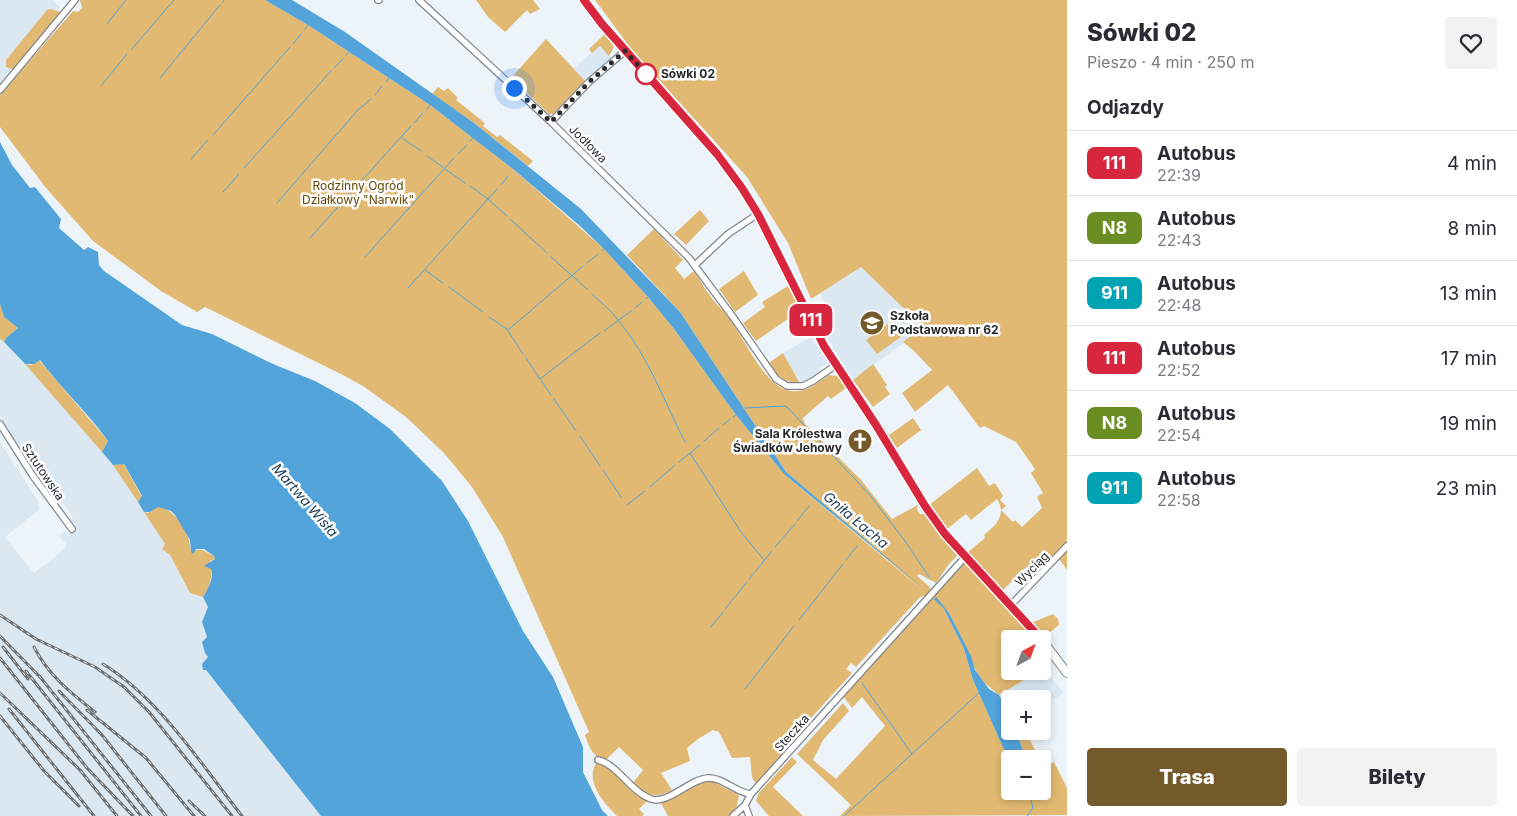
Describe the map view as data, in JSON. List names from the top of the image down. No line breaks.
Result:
{"streets":{"street":["Jodłowa","Sztutowska","Wyciąg","Steczka"]},"water":["Martwa Wisła","Gniła Łacha"],"parks":["Rodzinny Ogród Działkowy \"Narwik\""],"places":{"other":["Sówki 02"],"school or university":["Szkoła Podstawowa nr 62"],"church":["Sala Królestwa Świadków Jehowy"]},"lines":["bus line 111"],"north":"top right","page":{"on_map":"111","heading":[["Sówki 02","Pieszo · 4 min · 250 m"],"Odjazdy"],"list":[{"mark":"111","name":"Autobus","note":"22:39","value":"4 min"},{"mark":"N8","name":"Autobus","note":"22:43","value":"8 min"},{"mark":"911","name":"Autobus","note":"22:48","value":"13 min"},{"mark":"111","name":"Autobus","note":"22:52","value":"17 min"},{"mark":"N8","name":"Autobus","note":"22:54","value":"19 min"},{"mark":"911","name":"Autobus","note":"22:58","value":"23 min"}],"map_buttons":["+","−"],"buttons":["Trasa","Bilety"]}}
